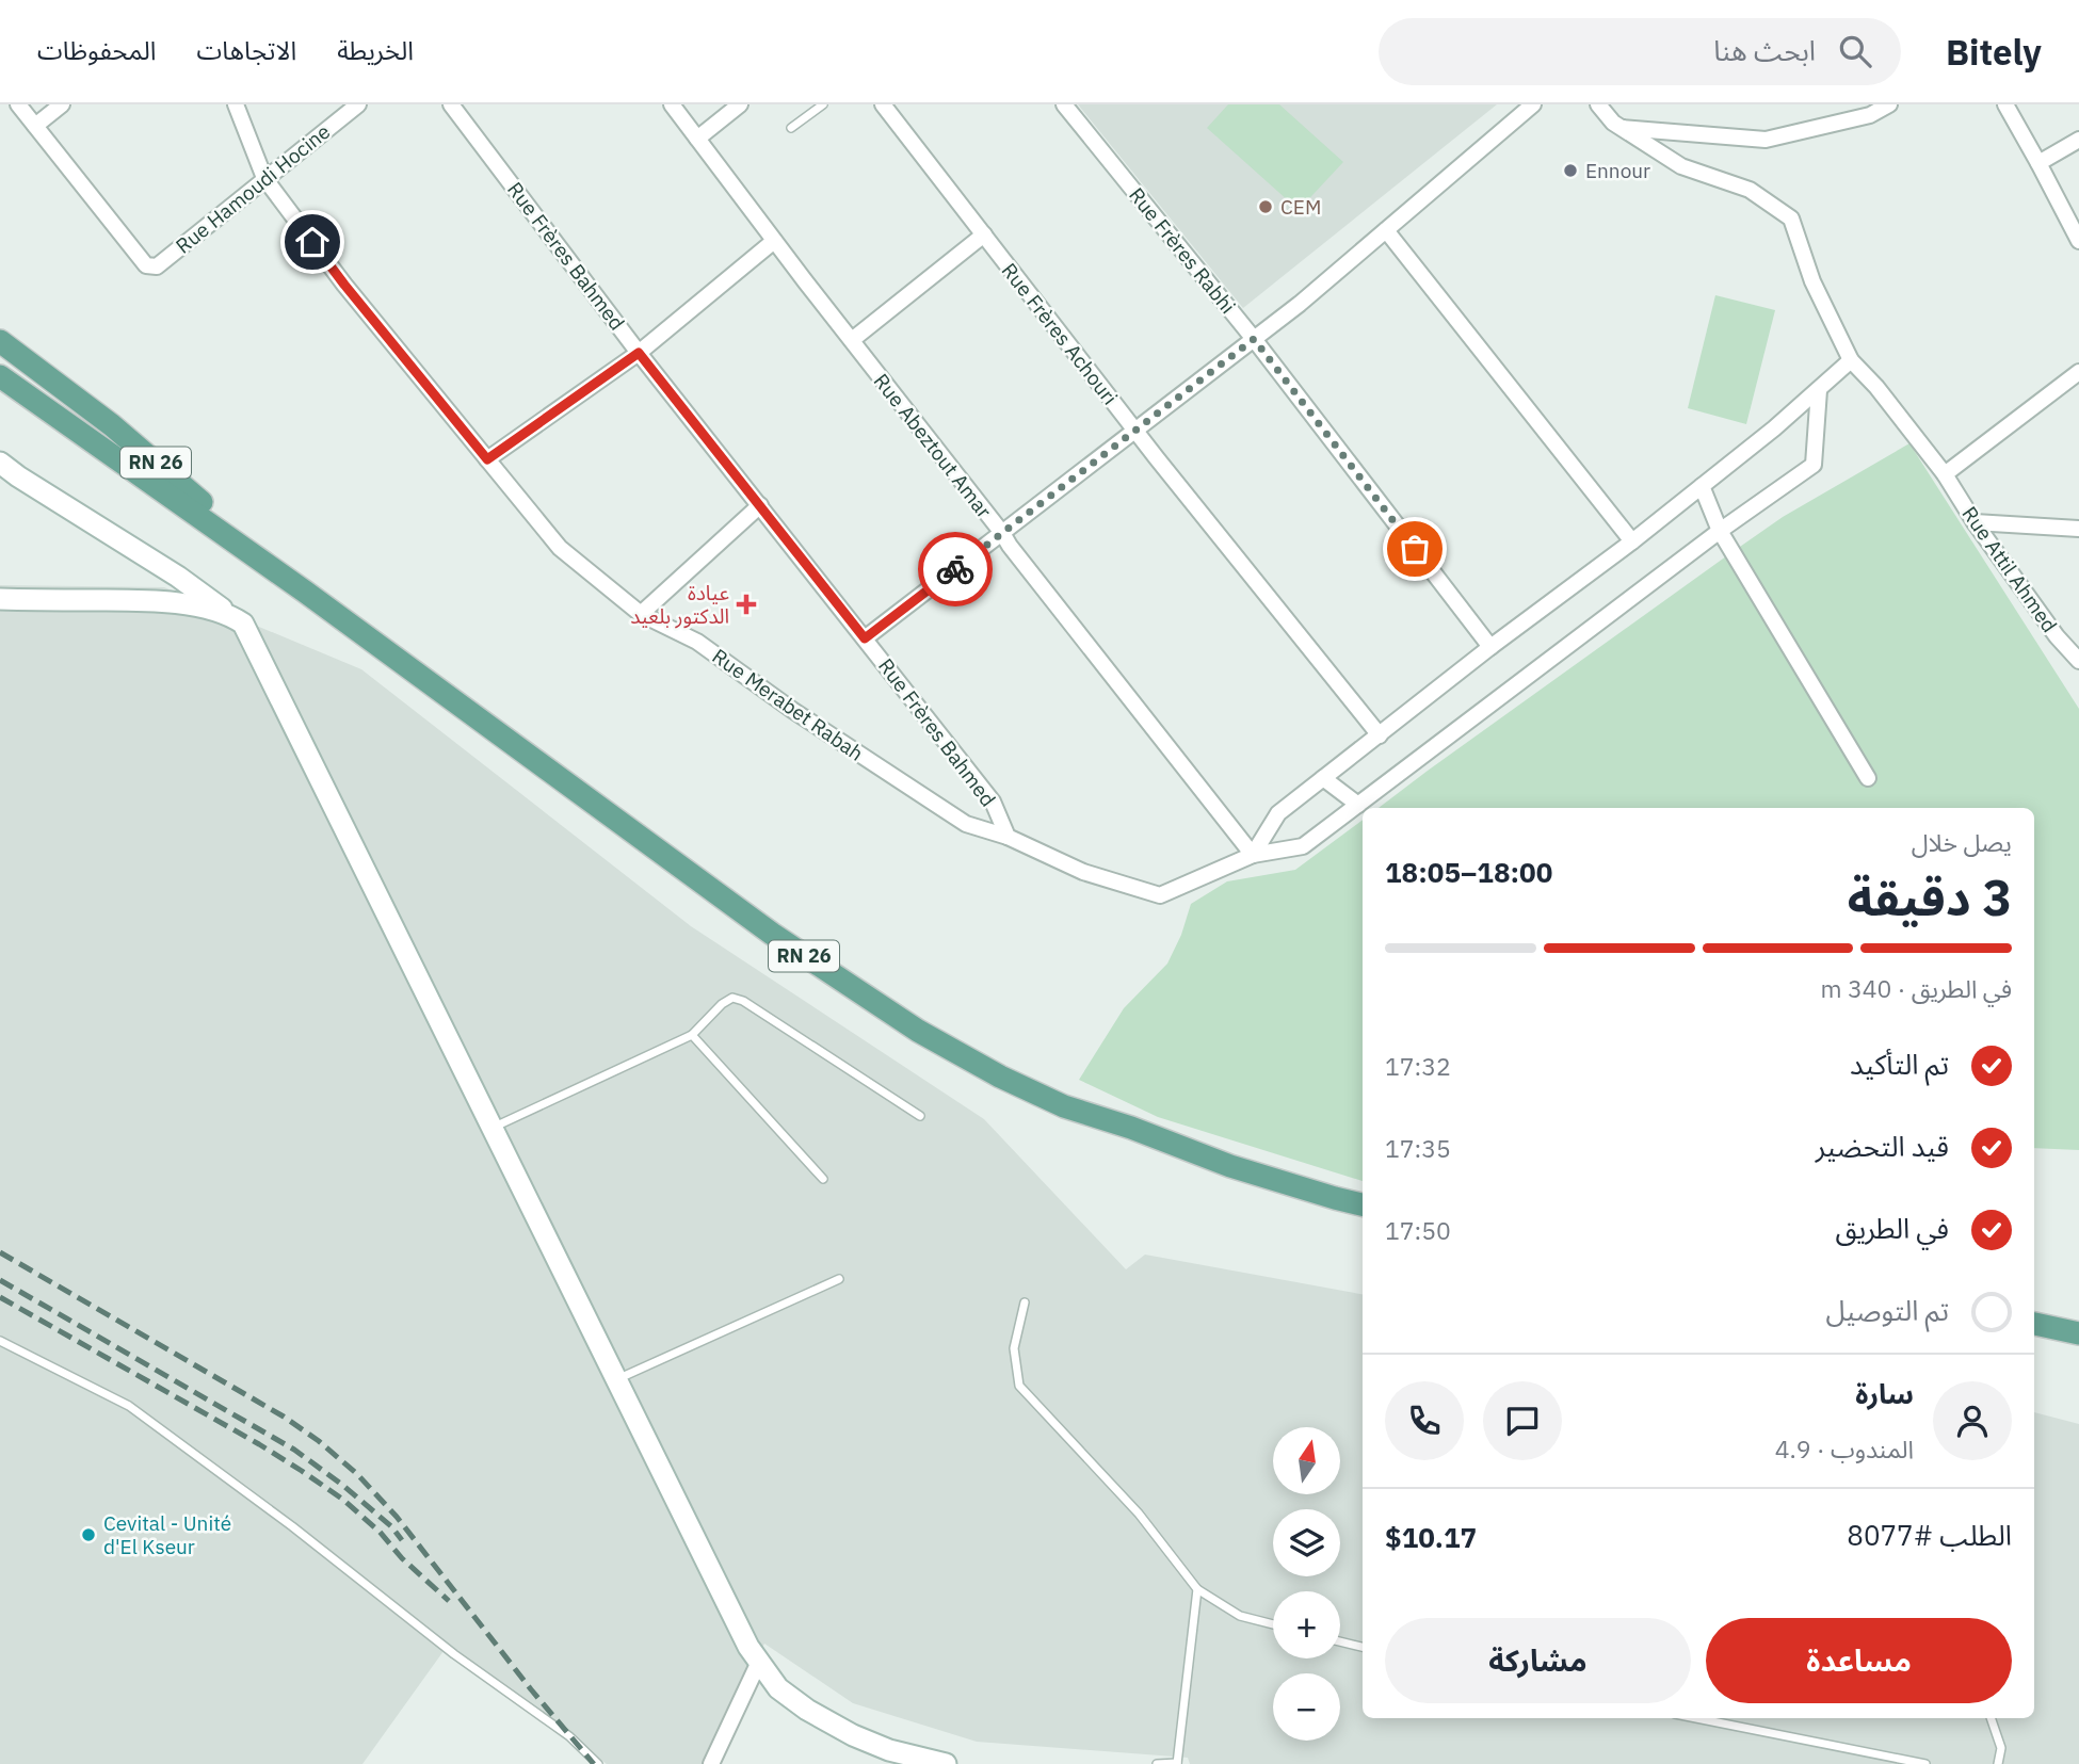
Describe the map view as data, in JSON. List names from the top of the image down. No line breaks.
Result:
{"streets":{"main road":["RN 26"],"street":["Rue Hamoudi Hocine","Rue Frères Rabhi","Rue Frères Bahmed","Rue Frères Achouri","Rue Abeztout Amar","Rue Attil Ahmed","Rue Merabet Rabah"]},"crossings":[["Rue Hamoudi Hocine","Rue Merabet Rabah"],["Rue Frères Bahmed","Rue Merabet Rabah"]],"places":{"other":["Ennour","CEM","Cevital - Unité d'El Kseur"],"health":["عيادة الدكتور بلعيد"]},"north":"top","page":{"header":"Bitely","search":"ابحث هنا","nav":["الخريطة","الاتجاهات","المحفوظات"],"heading":["3 دقيقة","يصل خلال","18:00–18:05"],"panel":["سارة","المندوب · 4.9","الطلب #8077","$10.17"],"bar":"في الطريق · 340 m","list":[["تم التأكيد","17:32"],["قيد التحضير","17:35"],["في الطريق","17:50"],"تم التوصيل"],"map_buttons":["+","−"],"buttons":["مساعدة","مشاركة"]}}
